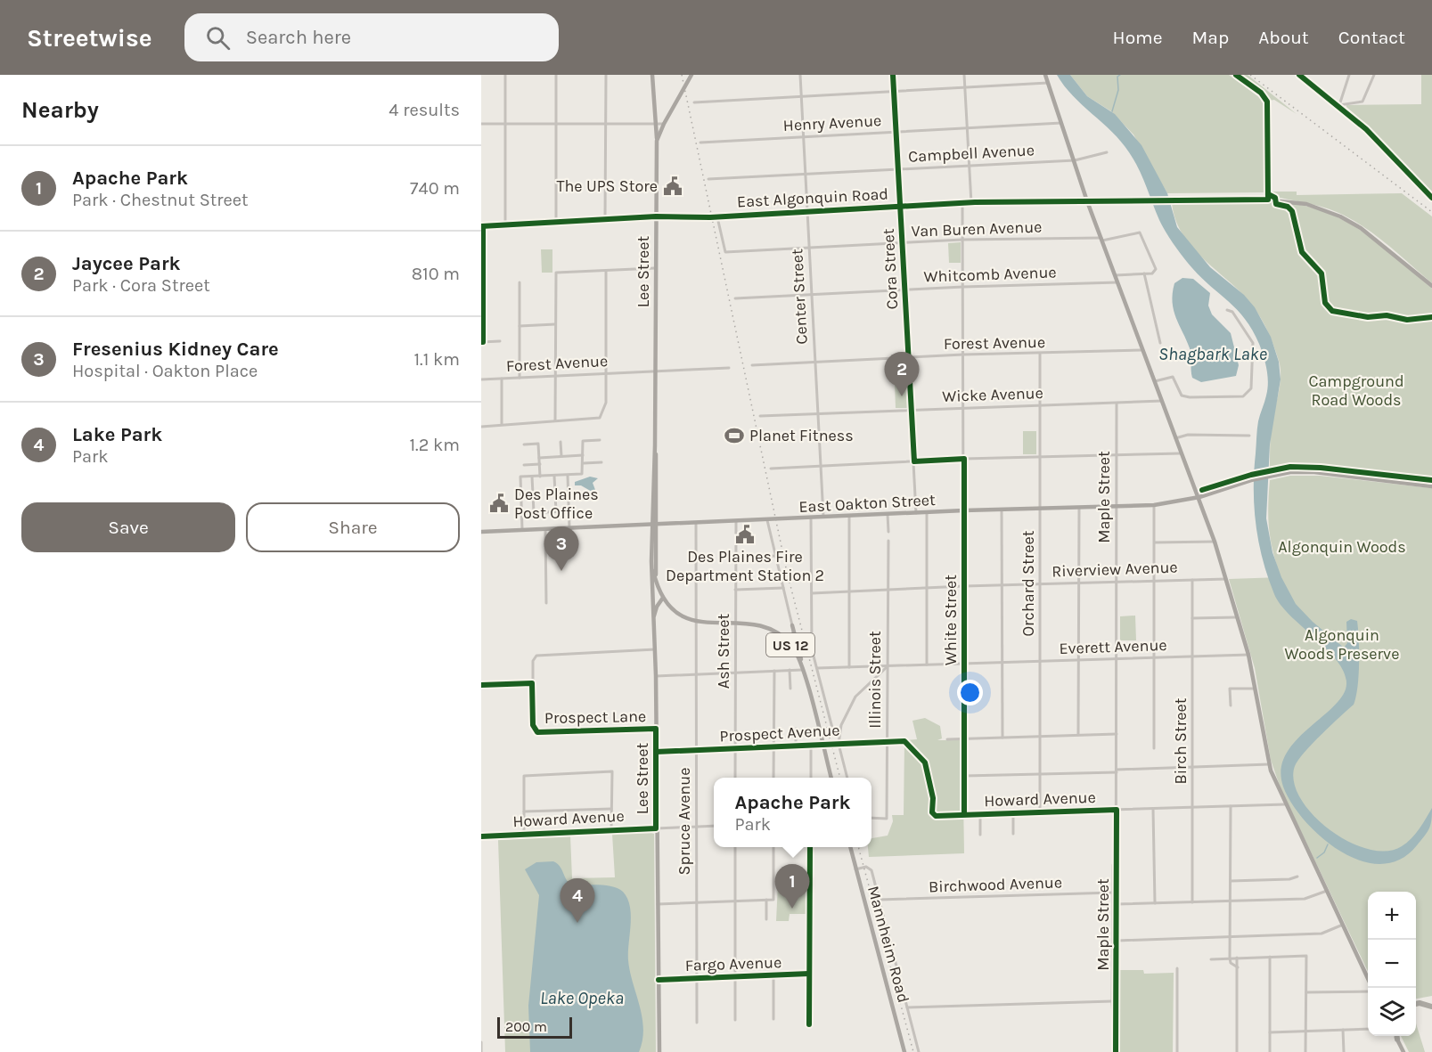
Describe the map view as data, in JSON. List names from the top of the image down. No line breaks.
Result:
{"streets":{"main road":["East Algonquin Road","Lee Street","East Oakton Street","US 12","Mannheim Road"],"street":["Henry Avenue","Campbell Avenue","Van Buren Avenue","Cora Street","Whitcomb Avenue","Center Street","Forest Avenue","Wicke Avenue","Maple Street","Riverview Avenue","Orchard Street","White Street","Everett Avenue","Ash Street","Illinois Street","Prospect Lane","Prospect Avenue","Birch Street","Howard Avenue","Spruce Avenue","Birchwood Avenue","Fargo Avenue"]},"crossings":[["Henry Avenue","Cora Street"],["Henry Avenue","Center Street"],["Campbell Avenue","Cora Street"],["Campbell Avenue","Center Street"],["East Algonquin Road","Van Buren Avenue"],["East Algonquin Road","Cora Street"],["East Algonquin Road","Lee Street"],["East Algonquin Road","Center Street"],["East Algonquin Road","White Street"],["Van Buren Avenue","Cora Street"],["Van Buren Avenue","Center Street"],["Van Buren Avenue","White Street"],["Cora Street","Whitcomb Avenue"],["Cora Street","Forest Avenue"],["Cora Street","Wicke Avenue"],["Cora Street","East Oakton Street"],["Lee Street","Forest Avenue"],["Lee Street","East Oakton Street"],["Lee Street","US 12"],["Lee Street","Prospect Lane"],["Lee Street","Prospect Avenue"],["Lee Street","Howard Avenue"],["Lee Street","Fargo Avenue"],["Whitcomb Avenue","Center Street"],["Whitcomb Avenue","White Street"],["Center Street","Forest Avenue"],["Center Street","Wicke Avenue"],["Center Street","East Oakton Street"],["Forest Avenue","Orchard Street"],["Forest Avenue","White Street"],["Wicke Avenue","Maple Street"],["Wicke Avenue","Orchard Street"],["Wicke Avenue","White Street"],["Maple Street","East Oakton Street"],["Maple Street","Riverview Avenue"],["Maple Street","Everett Avenue"],["Maple Street","Howard Avenue"],["Maple Street","Birchwood Avenue"],["East Oakton Street","Orchard Street"],["East Oakton Street","White Street"],["East Oakton Street","Ash Street"],["East Oakton Street","Spruce Avenue"],["Riverview Avenue","Orchard Street"],["Riverview Avenue","White Street"],["Riverview Avenue","Illinois Street"],["Riverview Avenue","Birch Street"],["Orchard Street","Everett Avenue"],["Orchard Street","Howard Avenue"],["White Street","Everett Avenue"],["White Street","Howard Avenue"],["US 12","Ash Street"],["US 12","Prospect Avenue"],["US 12","Spruce Avenue"],["Everett Avenue","Illinois Street"],["Everett Avenue","Birch Street"],["Ash Street","Prospect Avenue"],["Illinois Street","Prospect Avenue"],["Prospect Avenue","Spruce Avenue"],["Birch Street","Howard Avenue"],["Howard Avenue","Spruce Avenue"],["Spruce Avenue","Fargo Avenue"]],"water":["Shagbark Lake","Lake Opeka"],"parks":["Campground Road Woods","Algonquin Woods","Algonquin Woods Preserve"],"places":{"public building":["The UPS Store","Des Plaines Post Office","Des Plaines Fire Department Station 2"],"sports":["Planet Fitness"]},"scale_bar":"200 m","page":{"header":"Streetwise","search":"Search here","nav":["Home","Map","About","Contact"],"heading":["Nearby","4 results"],"list":[{"mark":"1","name":"Apache Park","note":"Park · Chestnut Street","value":"740 m"},{"mark":"2","name":"Jaycee Park","note":"Park · Cora Street","value":"810 m"},{"mark":"3","name":"Fresenius Kidney Care","note":"Hospital · Oakton Place","value":"1.1 km"},{"mark":"4","name":"Lake Park","note":"Park","value":"1.2 km"}],"pins":["2","3","1","4"],"buttons":["Save","Share"],"popup":["Apache Park","Park"],"map_buttons":["+","−"],"scale":"200 m"}}
